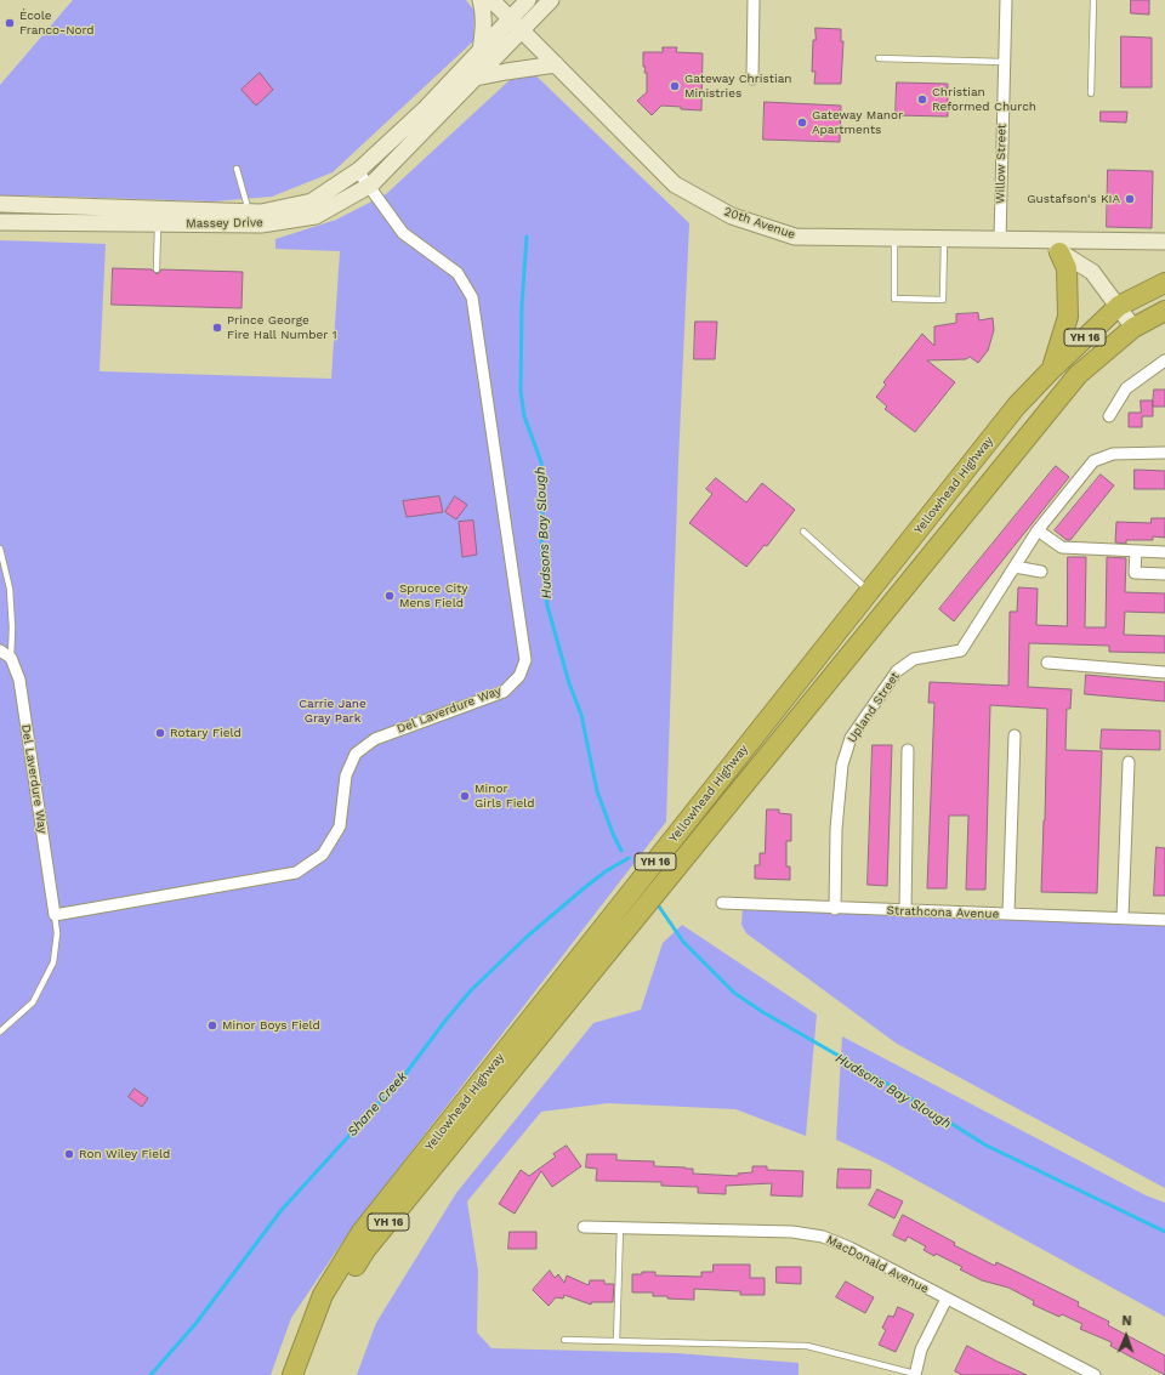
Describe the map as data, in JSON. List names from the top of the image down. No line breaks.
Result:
{"streets":{"highway":["YH 16","Yellowhead Highway"],"street":["Willow Street","Massey Drive","20th Avenue","Upland Street","Del Laverdure Way","Strathcona Avenue","MacDonald Avenue"]},"crossings":[["Willow Street","20th Avenue"],["Massey Drive","20th Avenue"],["Massey Drive","Del Laverdure Way"],["20th Avenue","Yellowhead Highway"],["Upland Street","Strathcona Avenue"]],"water":["Hudsons Bay Slough","Shane Creek"],"parks":["Carrie Jane Gray Park"],"places":["École Franco-Nord","Gateway Christian Ministries","Christian Reformed Church","Gateway Manor Apartments","Gustafson's KIA","Prince George Fire Hall Number 1","Spruce City Mens Field","Rotary Field","Minor Girls Field","Minor Boys Field","Ron Wiley Field"],"north":"top"}
